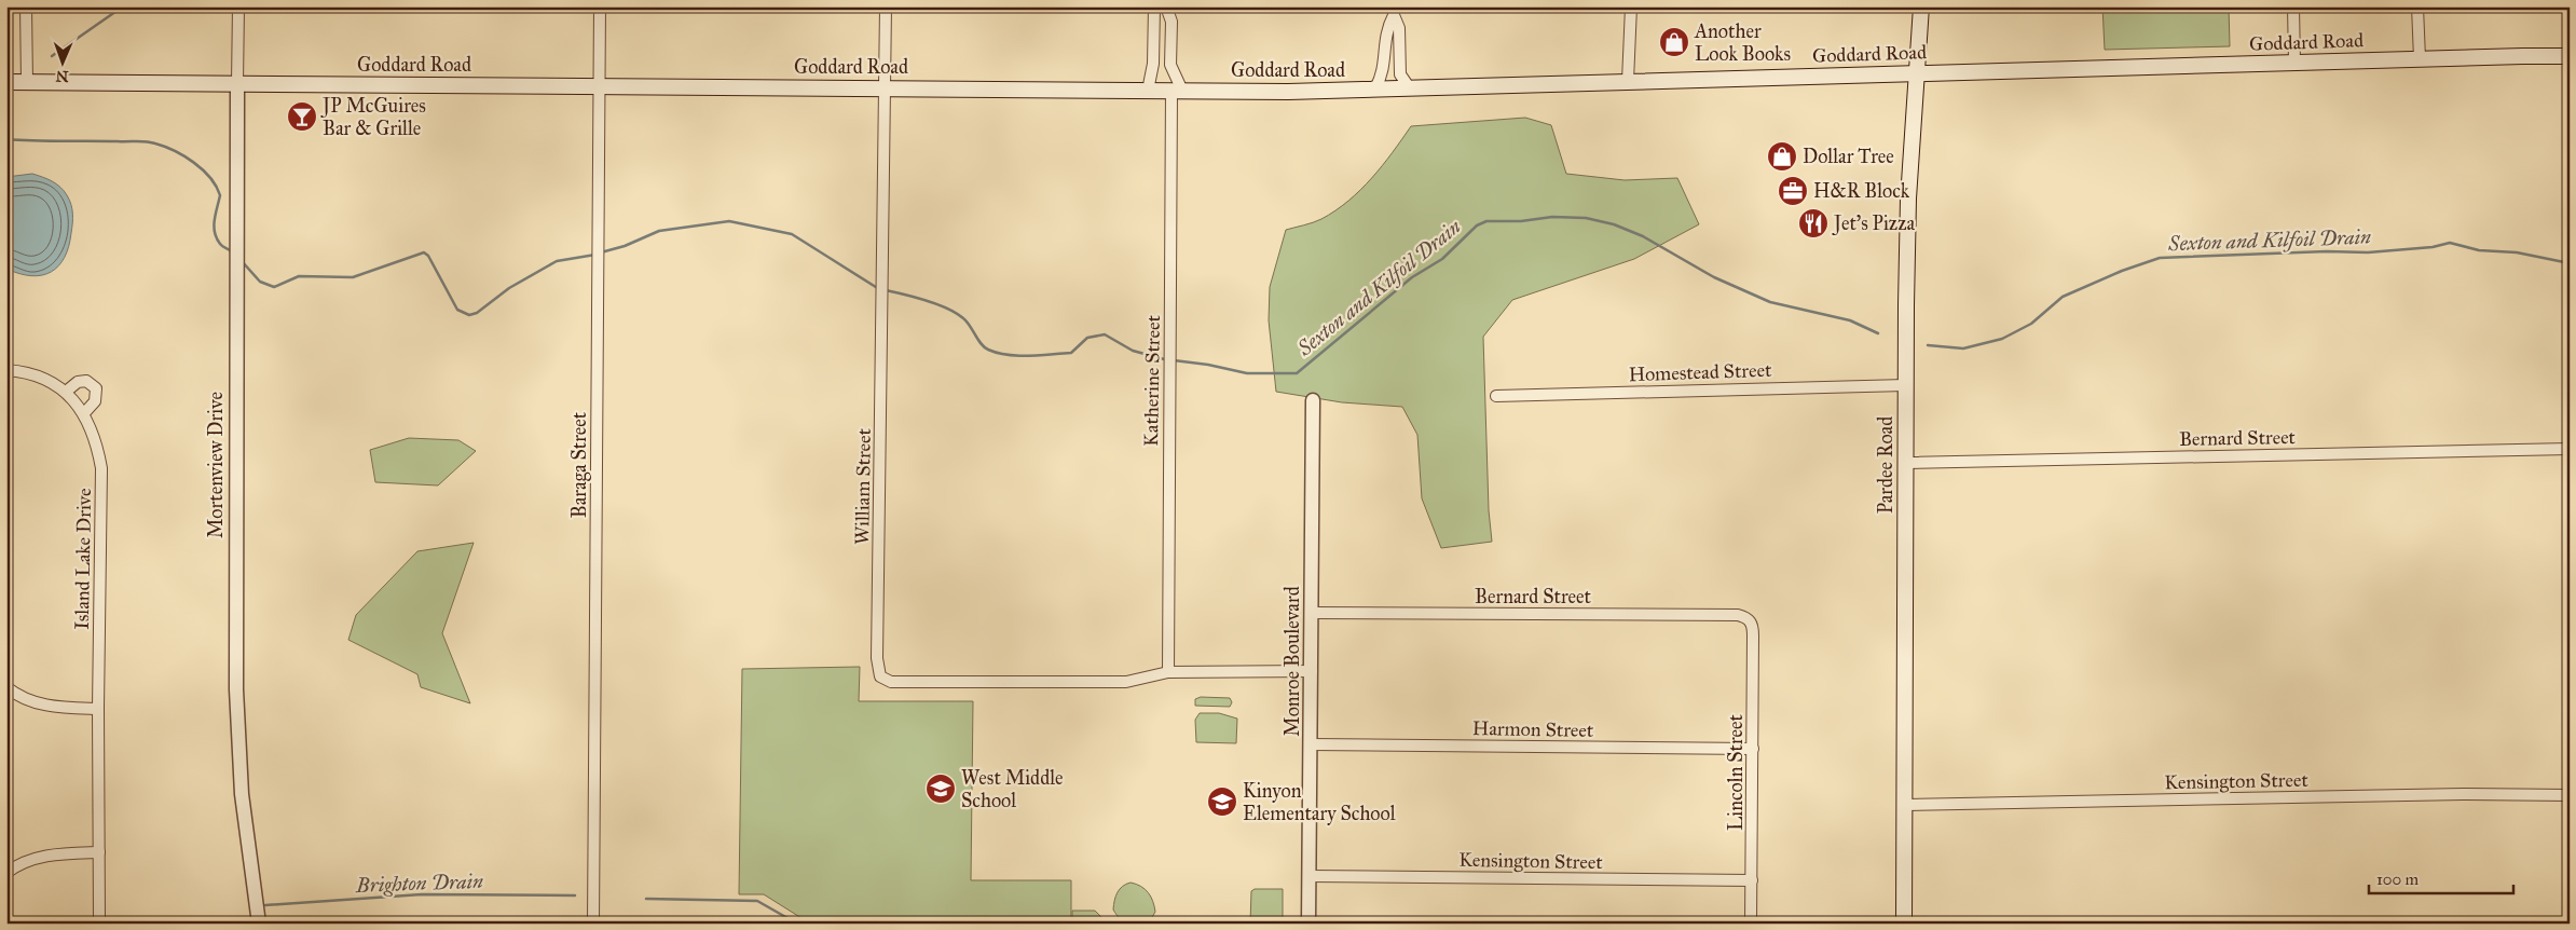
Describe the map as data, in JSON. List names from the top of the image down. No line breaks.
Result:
{"streets":{"main road":["Goddard Road","Pardee Road"],"street":["Homestead Street","Katherine Street","Bernard Street","Mortenview Drive","Baraga Street","William Street","Island Lake Drive","Monroe Boulevard","Harmon Street","Lincoln Street","Kensington Street"]},"crossings":[["Goddard Road","Katherine Street"],["Goddard Road","Mortenview Drive"],["Goddard Road","Baraga Street"],["Goddard Road","Pardee Road"],["Goddard Road","William Street"],["Homestead Street","Pardee Road"],["Katherine Street","William Street"],["Bernard Street","Pardee Road"],["Bernard Street","Monroe Boulevard"],["Bernard Street","Lincoln Street"],["Pardee Road","Kensington Street"],["Monroe Boulevard","Harmon Street"],["Monroe Boulevard","Kensington Street"],["Harmon Street","Lincoln Street"],["Lincoln Street","Kensington Street"]],"water":["Sexton and Kilfoil Drain","Brighton Drain"],"places":{"shop":["Another Look Books","Dollar Tree"],"bar":["JP McGuires Bar & Grille"],"office":["H&R Block"],"restaurant":["Jet's Pizza"],"school or university":["West Middle School","Kinyon Elementary School"]},"scale_bar":"100 m","north":"bottom"}
